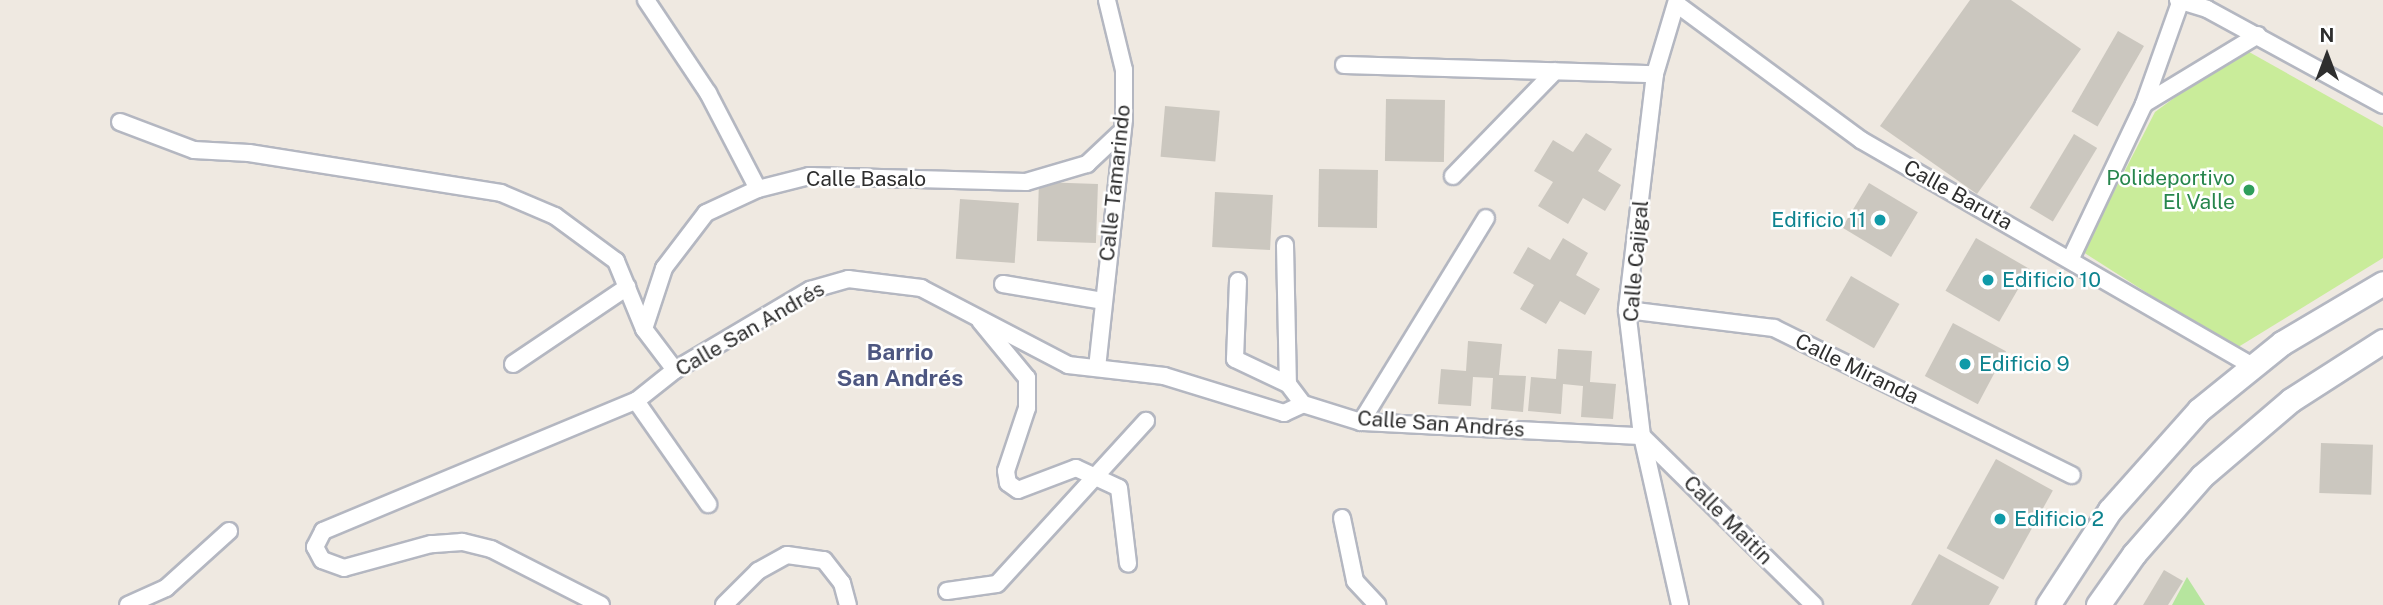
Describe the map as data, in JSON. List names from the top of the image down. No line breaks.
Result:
{"streets":{"street":["Calle Basalo","Calle Tamarindo","Calle Baruta","Calle Cajigal","Calle San Andrés","Calle Miranda","Calle Maitín"]},"crossings":[["Calle Basalo","Calle Tamarindo"],["Calle Tamarindo","Calle San Andrés"],["Calle Baruta","Calle Cajigal"],["Calle Cajigal","Calle San Andrés"],["Calle Cajigal","Calle Miranda"],["Calle Cajigal","Calle Maitín"],["Calle San Andrés","Calle Maitín"]],"districts":["Barrio San Andrés"],"places":["Polideportivo El Valle","Edificio 11","Edificio 10","Edificio 9","Edificio 2"],"north":"top"}
